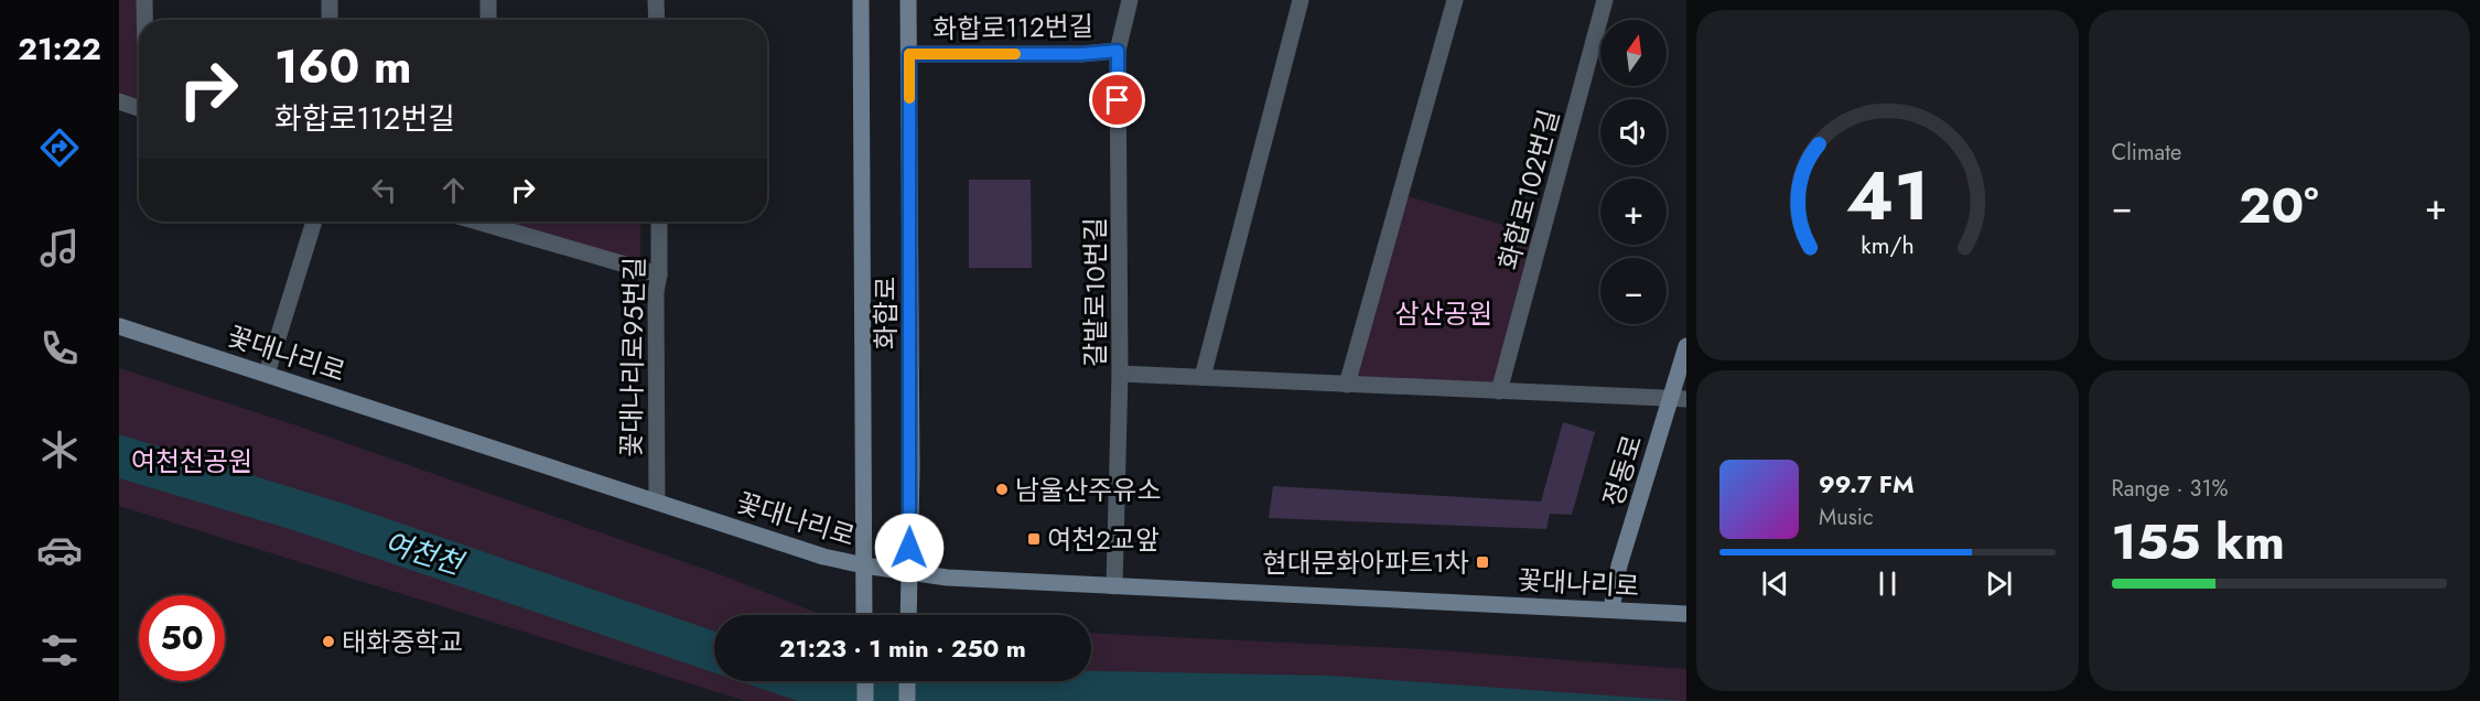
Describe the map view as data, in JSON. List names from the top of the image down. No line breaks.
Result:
{"streets":{"main road":["화합로","꽃대나리로","정동로"],"street":["화합로112번길","화합로102번길","갈밭로10번길","꽃대나리로95번길"]},"crossings":[["화합로112번길","갈밭로10번길"],["화합로112번길","화합로"],["갈밭로10번길","꽃대나리로"],["화합로","꽃대나리로"],["꽃대나리로","꽃대나리로95번길"],["꽃대나리로","정동로"]],"water":["여천천"],"parks":["삼산공원","여천천공원"],"places":{"other":["남울산주유소","태화중학교"],"transit":["여천2교앞","현대문화아파트1차"]},"north":"top","page":{"tabs":"21:22","tile":["Climate",["Range · 31%","155 km"]],"map_buttons":["+","−"],"turn":["160 m","화합로112번길"],"heat":["−","20°","+"],"song":["99.7 FM","Music"],"limit":"50","trip":"21:23 · 1 min · 250 m","gauge":["41","km/h"]}}
